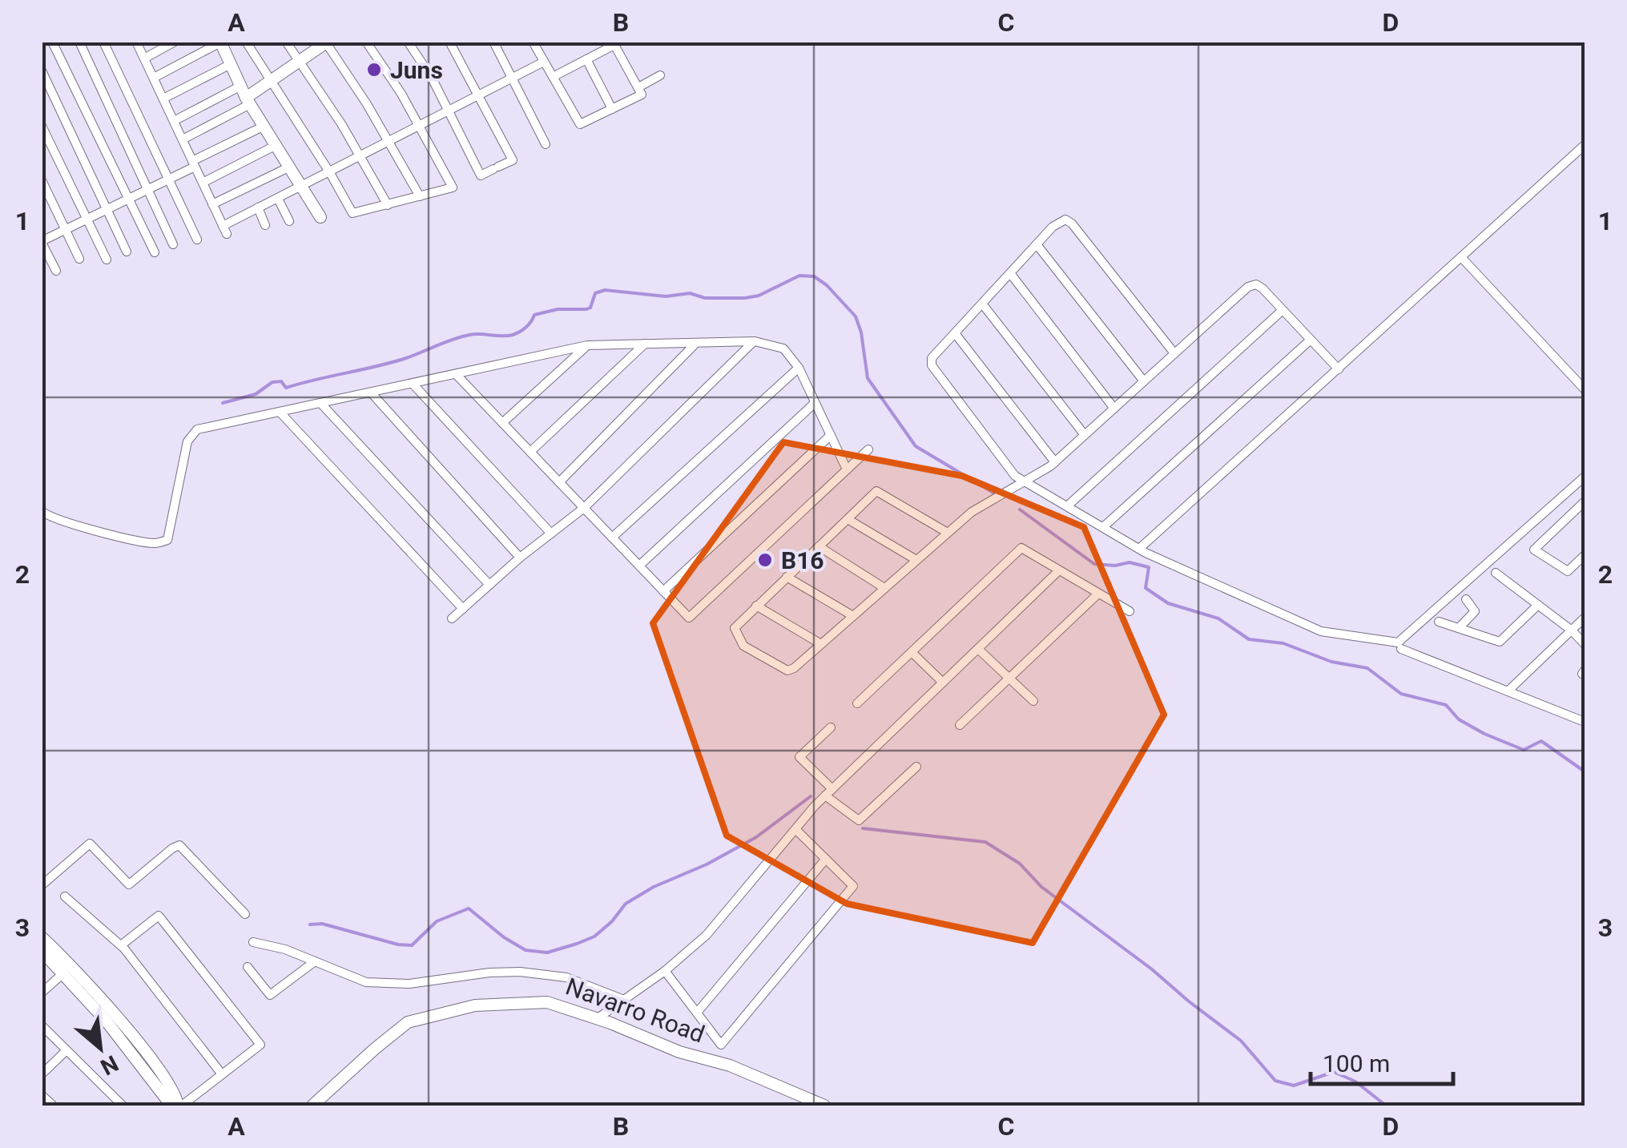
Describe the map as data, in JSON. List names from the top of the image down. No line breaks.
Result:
{"streets":{"street":["Navarro Road"]},"places":["Juns","B16"],"scale_bar":"100 m","north":"bottom right","grid":{"columns":["A","B","C","D"],"rows":["1","2","3"]}}
